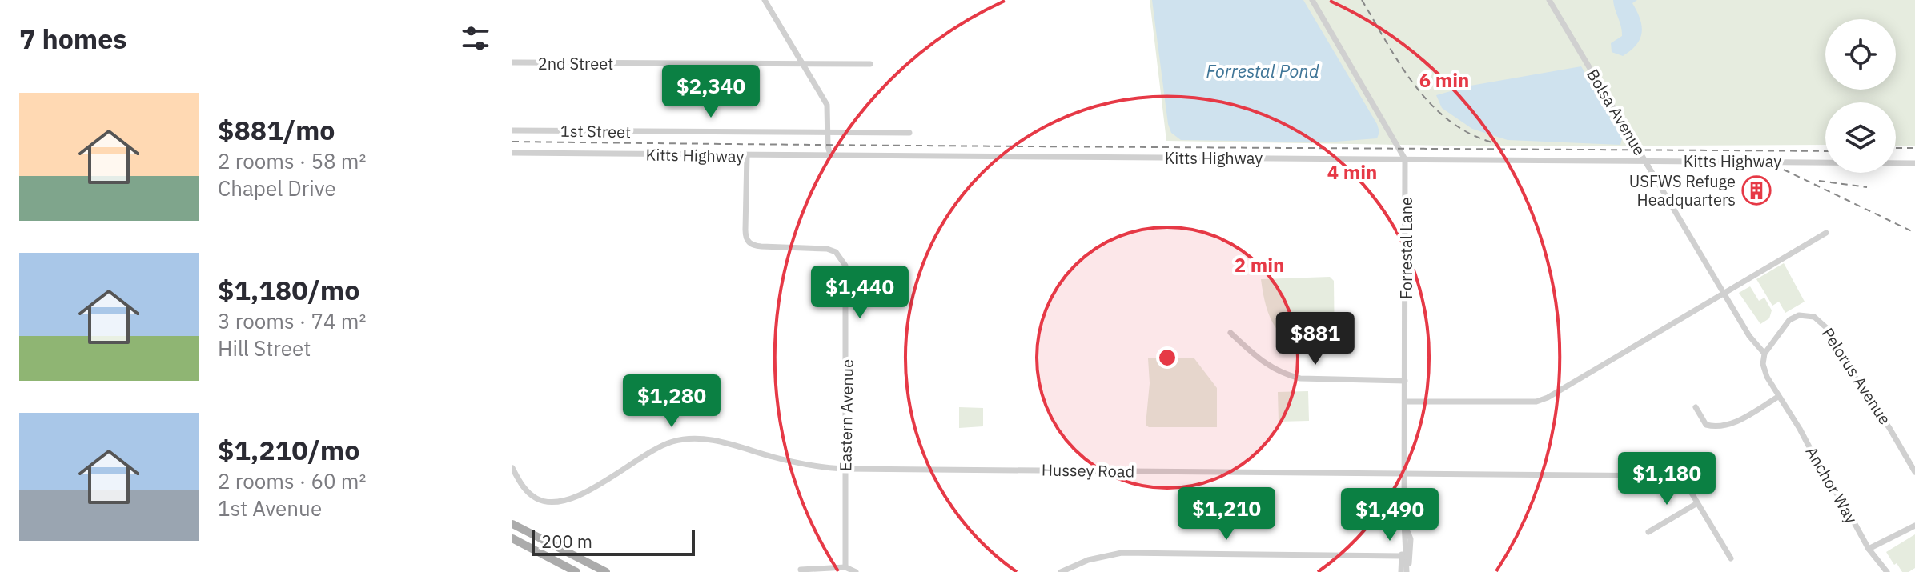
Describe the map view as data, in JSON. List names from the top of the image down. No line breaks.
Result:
{"streets":{"street":["2nd Street","Bolsa Avenue","1st Street","Kitts Highway","Forrestal Lane","Pelorus Avenue","Eastern Avenue","Hussey Road","Anchor Way"]},"crossings":[["Bolsa Avenue","Kitts Highway"],["Bolsa Avenue","Pelorus Avenue"],["Kitts Highway","Forrestal Lane"],["Kitts Highway","Eastern Avenue"],["Forrestal Lane","Hussey Road"],["Eastern Avenue","Hussey Road"]],"water":["Forrestal Pond"],"places":{"building":["USFWS Refuge Headquarters"]},"scale_bar":"200 m","page":{"heading":"7 homes","price":["$2,340","$1,440","$881","$1,280","$1,180","$1,210","$1,490"],"list":[{"name":"$881/mo","note":"2 rooms · 58 m² · Chapel Drive"},{"name":"$1,180/mo","note":"3 rooms · 74 m² · Hill Street"},{"name":"$1,210/mo","note":"2 rooms · 60 m² · 1st Avenue"}],"scale":"200 m"},"rings":["6 min","4 min","2 min"]}
